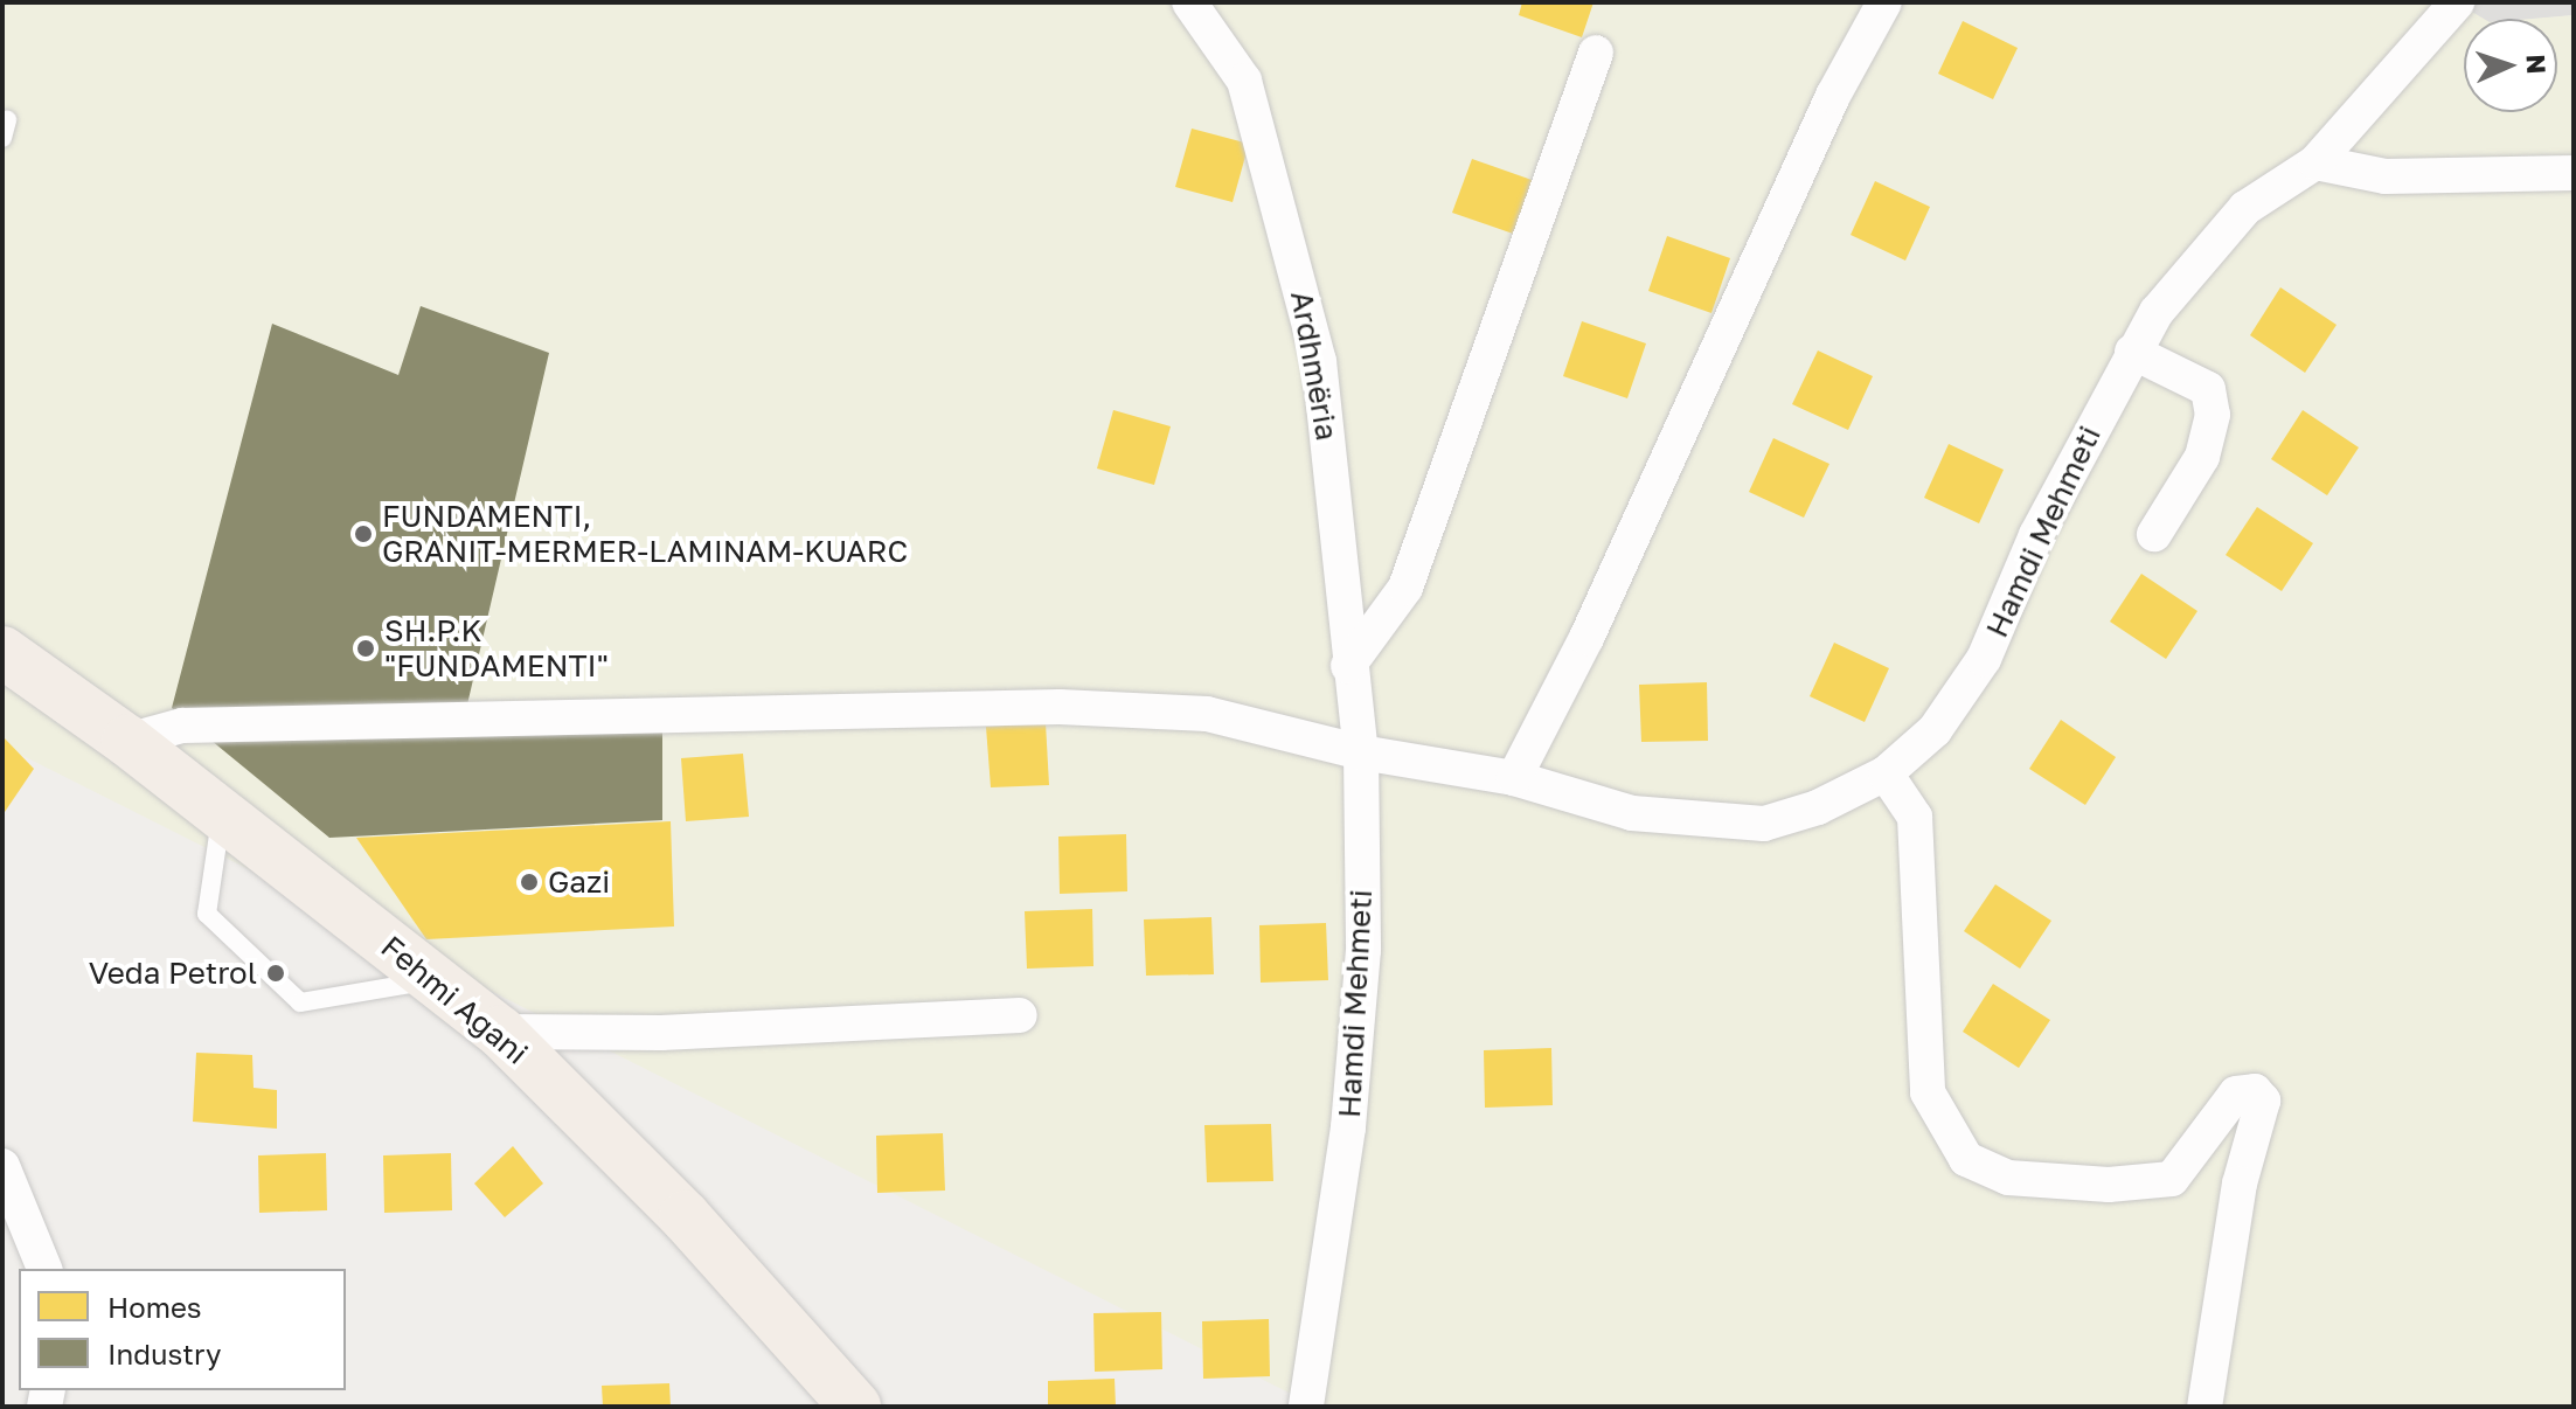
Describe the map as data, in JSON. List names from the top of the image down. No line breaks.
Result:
{"streets":{"main road":["Fehmi Agani"],"street":["Ardhmëria","Hamdi Mehmeti"]},"crossings":[["Ardhmëria","Hamdi Mehmeti"]],"places":["FUNDAMENTI, GRANIT-MERMER-LAMINAM-KUARC","SH.P.K \"FUNDAMENTI\"","Gazi","Veda Petrol"],"legend":["Homes","Industry"],"north":"right"}
